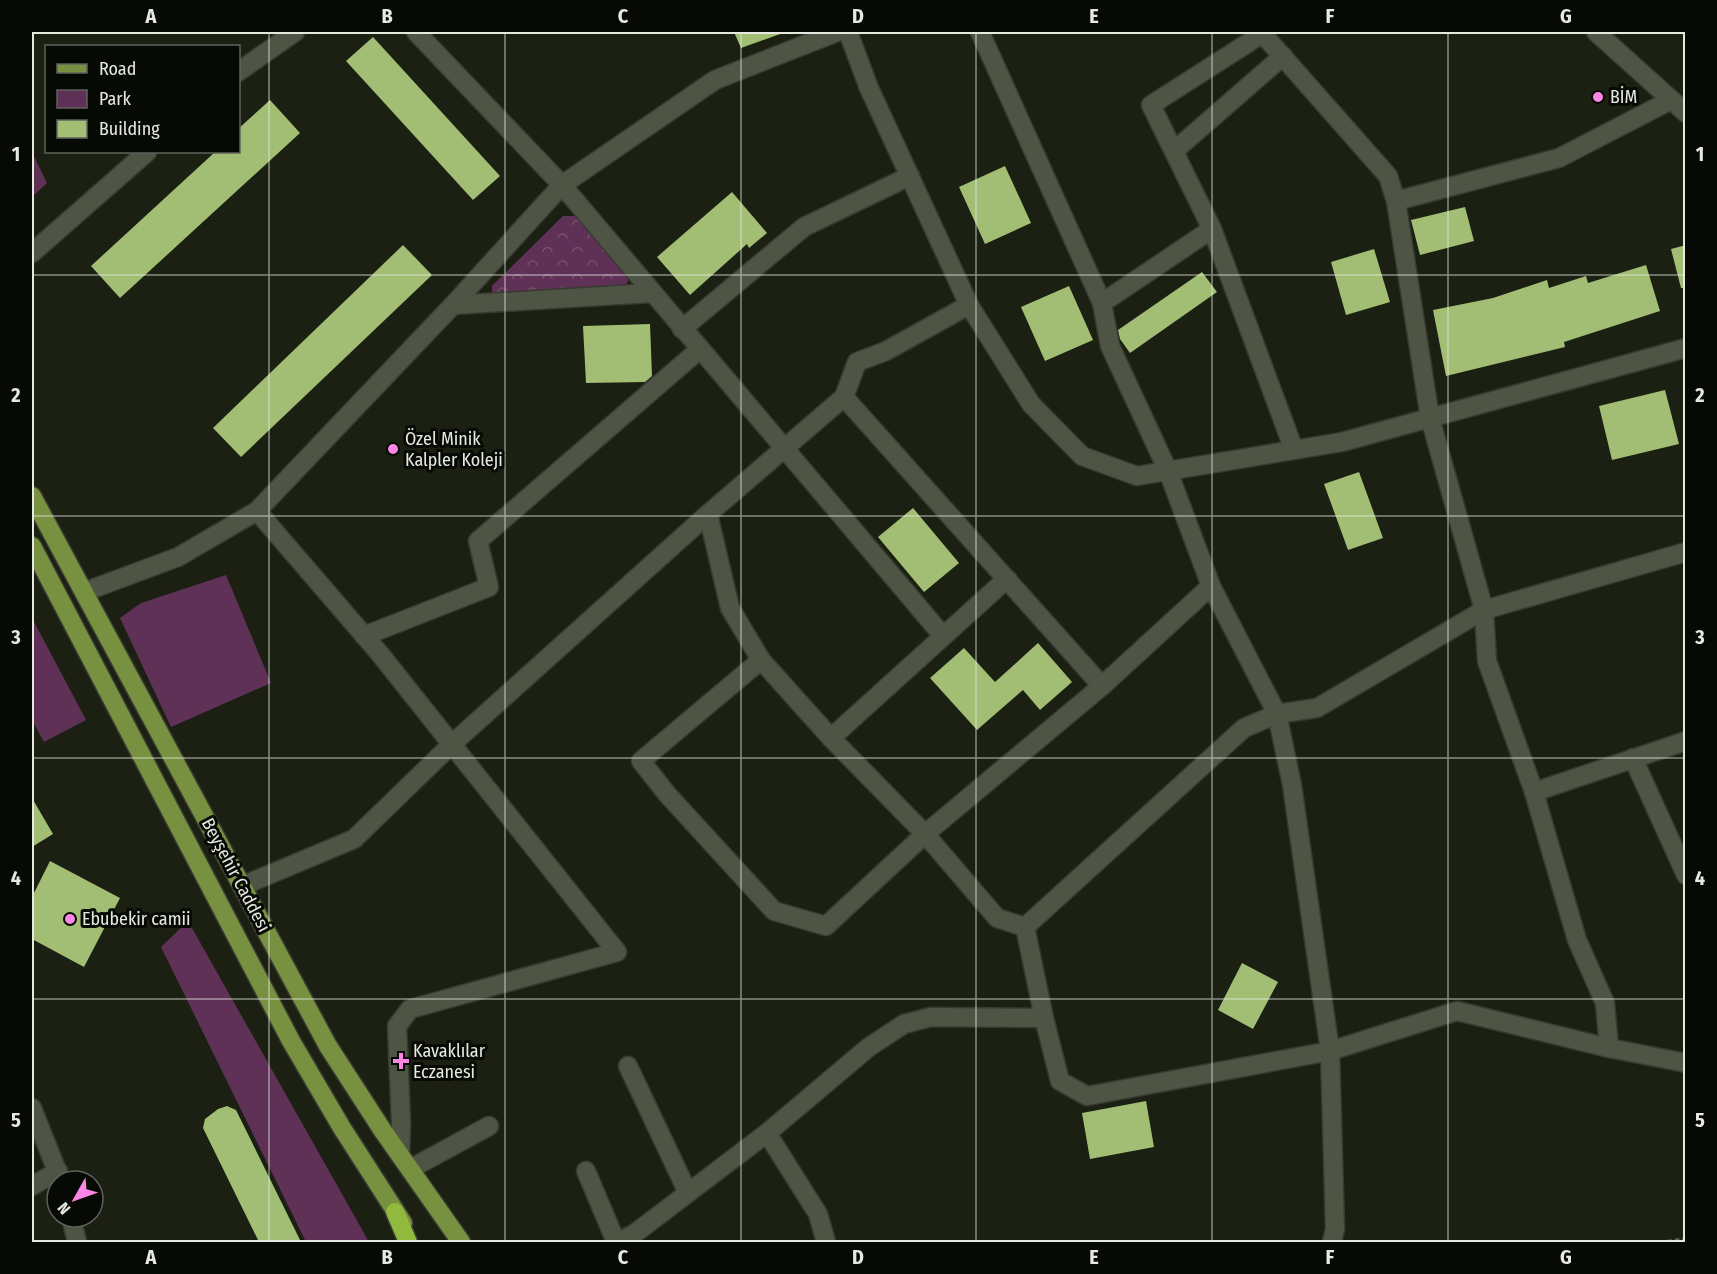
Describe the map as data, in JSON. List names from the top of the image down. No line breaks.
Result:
{"streets":{"main road":["Beyşehir Caddesi"]},"places":{"other":["BİM","Özel Minik Kalpler Koleji","Ebubekir camii"],"health":["Kavaklılar Eczanesi"]},"legend":["Road","Park","Building"],"north":"bottom left","grid":{"columns":["A","B","C","D","E","F","G"],"rows":["1","2","3","4","5"]}}
